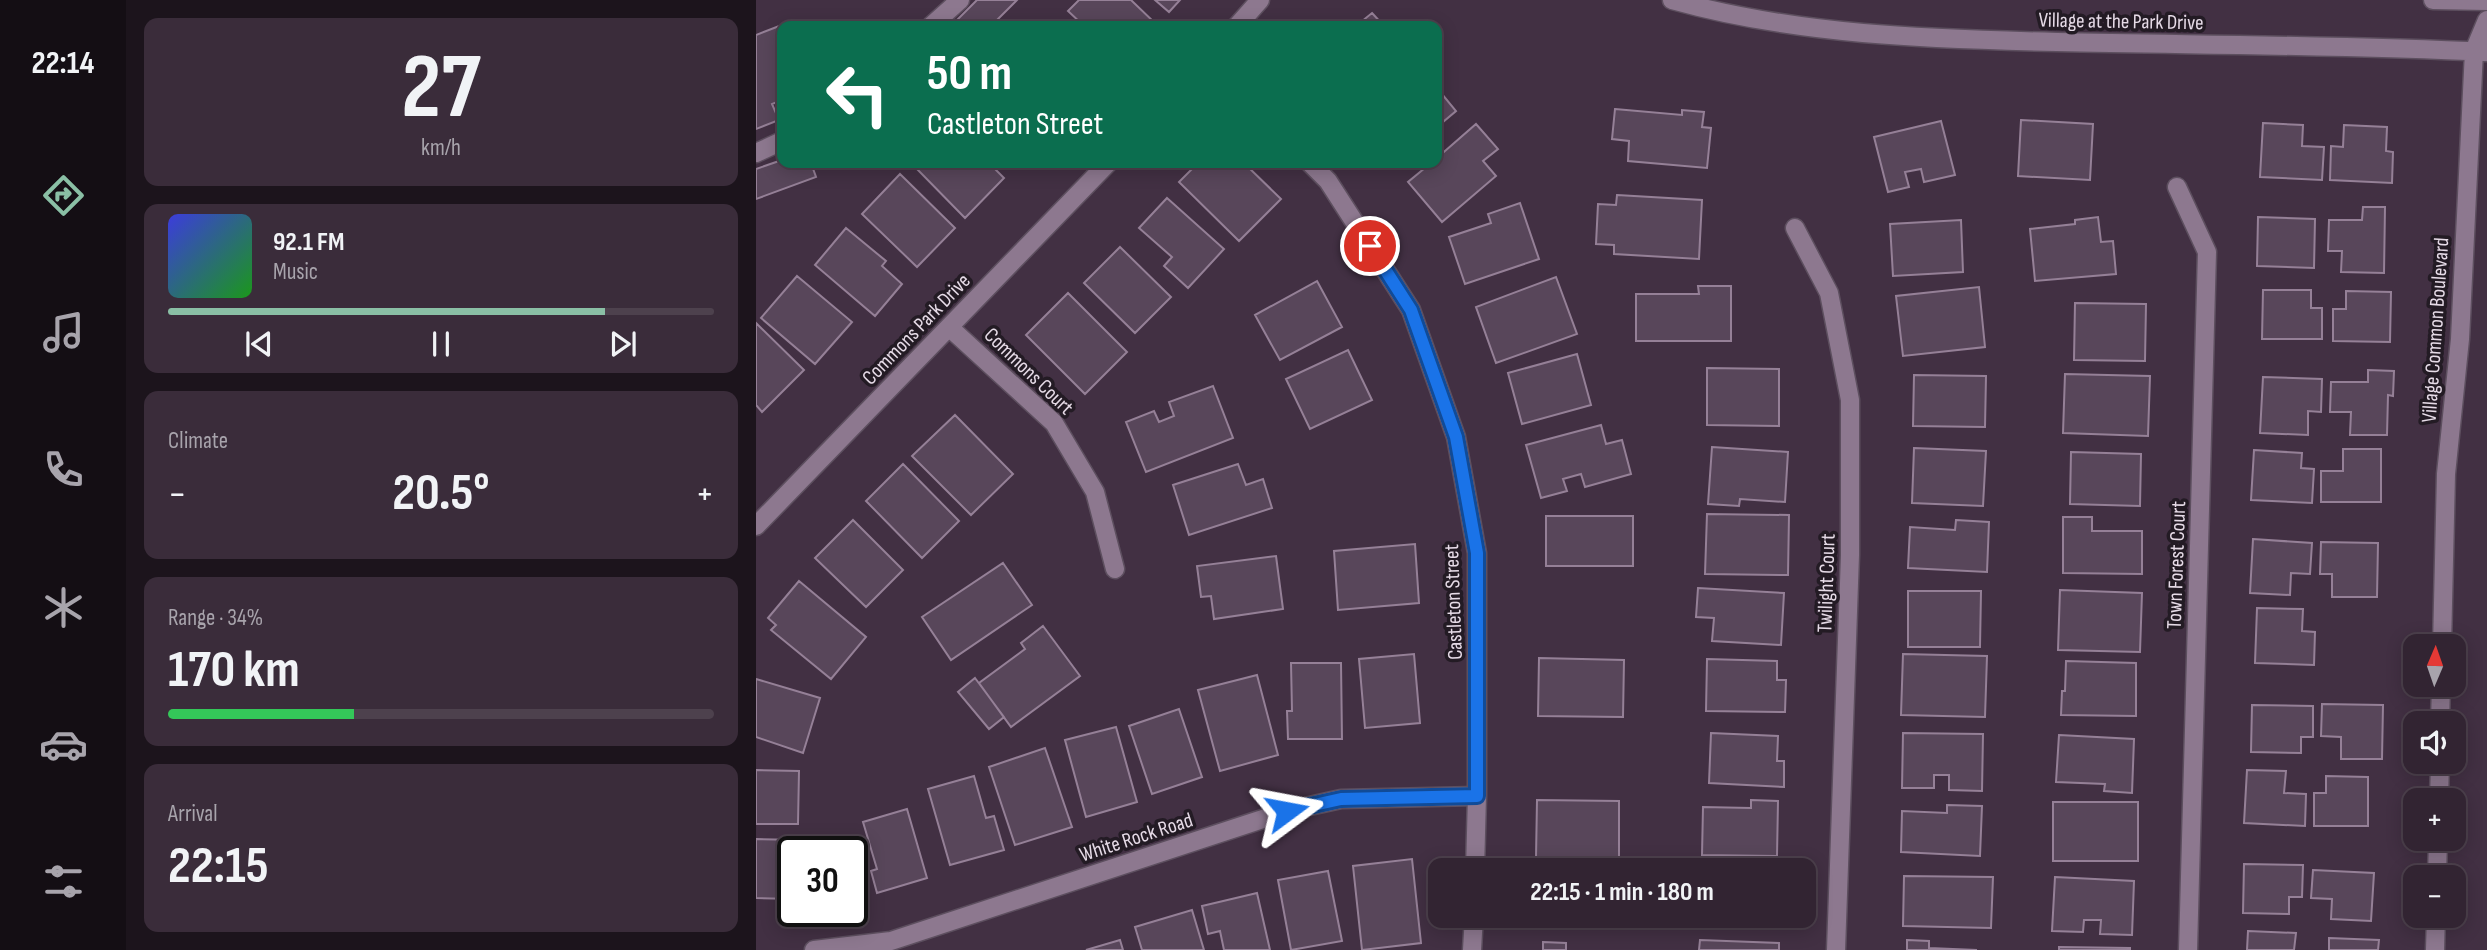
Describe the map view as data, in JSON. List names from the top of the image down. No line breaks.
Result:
{"streets":{"street":["Village at the Park Drive","Commons Park Drive","Village Common Boulevard","Commons Court","Town Forest Court","Twilight Court","Castleton Street","White Rock Road"]},"crossings":[["Village at the Park Drive","Village Common Boulevard"],["Commons Park Drive","Commons Court"],["Castleton Street","White Rock Road"]],"north":"top","page":{"tabs":"22:14","tile":[["27","km/h"],"Climate",["Range · 34%","170 km"],["Arrival","22:15"]],"turn":["50 m","Castleton Street"],"song":["92.1 FM","Music"],"heat":["−","20.5°","+"],"map_buttons":["+","−"],"limit":"30","trip":"22:15 · 1 min · 180 m"}}
